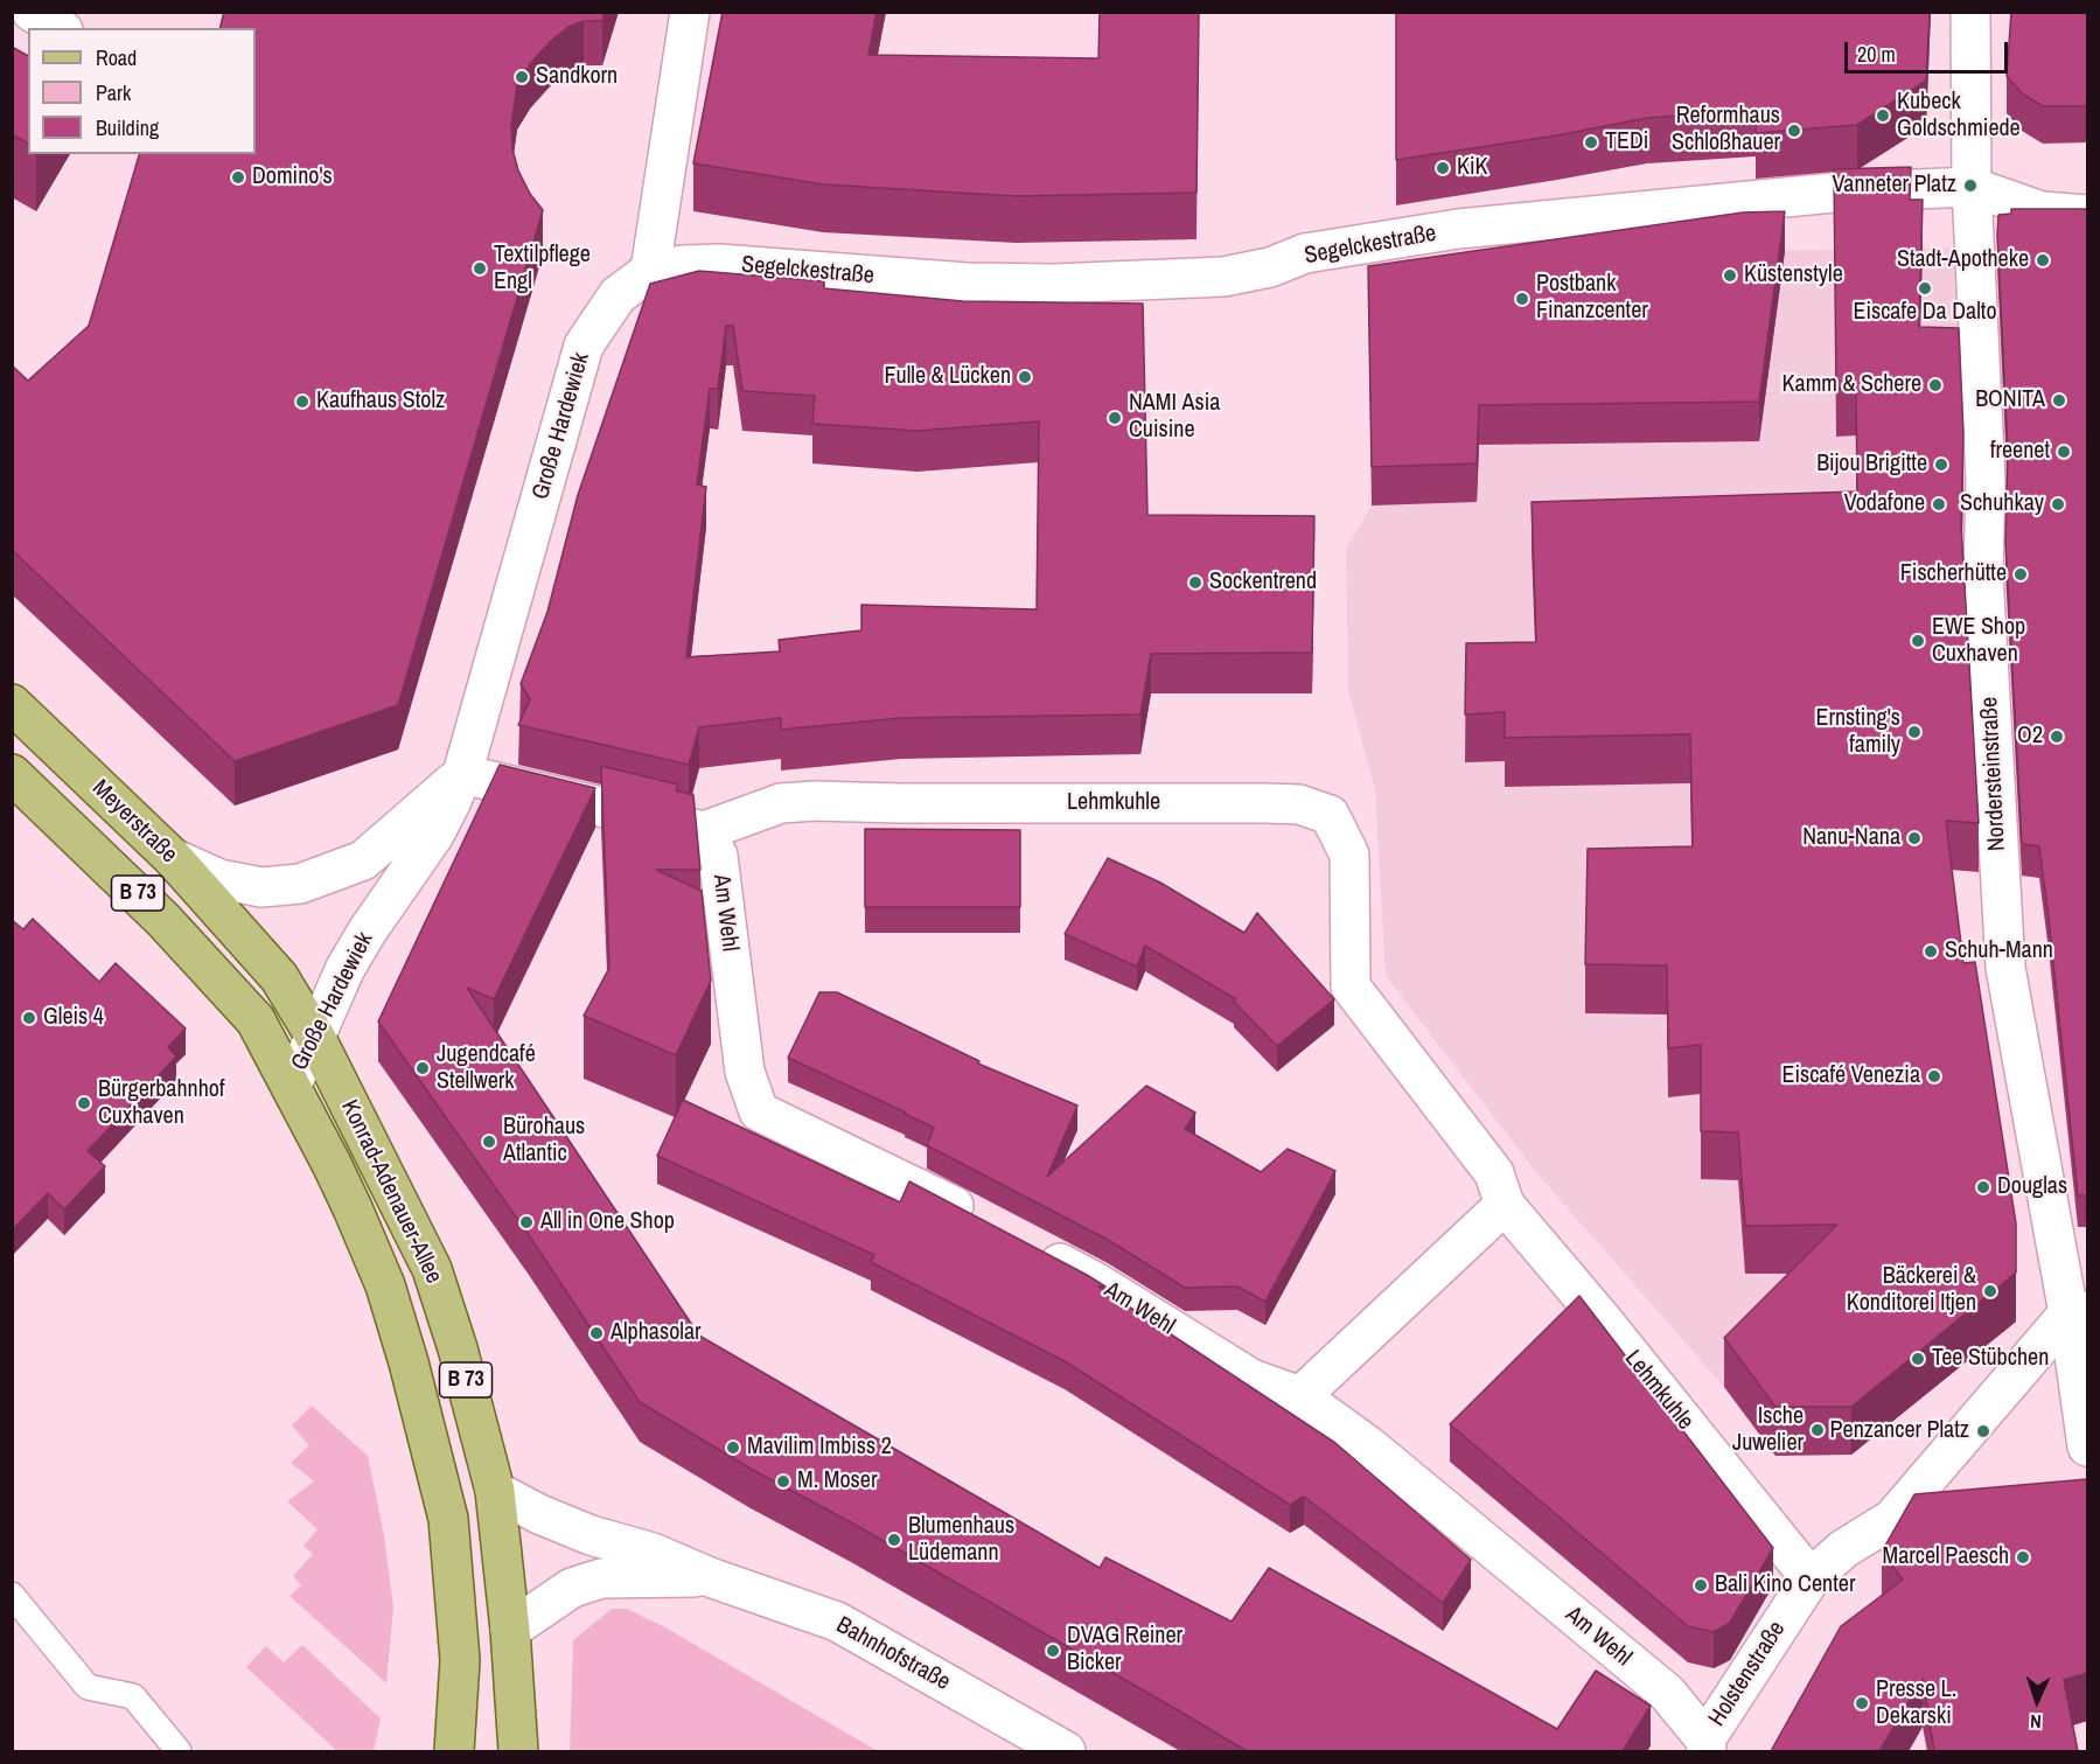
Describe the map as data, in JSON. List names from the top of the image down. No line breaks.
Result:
{"streets":{"main road":["Meyerstraße","B 73","Konrad-Adenauer-Allee"],"street":["Segelckestraße","Große Hardewiek","Nordersteinstraße","Lehmkuhle","Am Wehl","Bahnhofstraße","Holstenstraße"]},"crossings":[["Segelckestraße","Große Hardewiek"],["Segelckestraße","Nordersteinstraße"],["Große Hardewiek","Konrad-Adenauer-Allee"],["Nordersteinstraße","Holstenstraße"],["Lehmkuhle","Am Wehl"],["Lehmkuhle","Holstenstraße"],["Meyerstraße","Konrad-Adenauer-Allee"],["Am Wehl","Holstenstraße"],["Konrad-Adenauer-Allee","Bahnhofstraße"]],"places":["Sandkorn","Kubeck Goldschmiede","Reformhaus Schloßhauer","TEDi","KiK","Domino's","Vanneter Platz","Stadt-Apotheke","Textilpflege Engl","Küstenstyle","Eiscafe Da Dalto","Postbank Finanzcenter","Fulle & Lücken","Kamm & Schere","BONITA","Kaufhaus Stolz","NAMI Asia Cuisine","freenet","Bijou Brigitte","Vodafone","Schuhkay","Fischerhütte","Sockentrend","EWE Shop Cuxhaven","Ernsting's family","O2","Nanu-Nana","Schuh-Mann","Gleis 4","Jugendcafé Stellwerk","Eiscafé Venezia","Bürgerbahnhof Cuxhaven","Bürohaus Atlantic","Douglas","All in One Shop","Bäckerei & Konditorei Itjen","Alphasolar","Tee Stübchen","Ische Juwelier","Penzancer Platz","Mavilim Imbiss 2","M. Moser","Blumenhaus Lüdemann","Marcel Paesch","Bali Kino Center","DVAG Reiner Bicker","Presse L. Dekarski"],"legend":["Road","Park","Building"],"scale_bar":"20 m","north":"bottom"}
